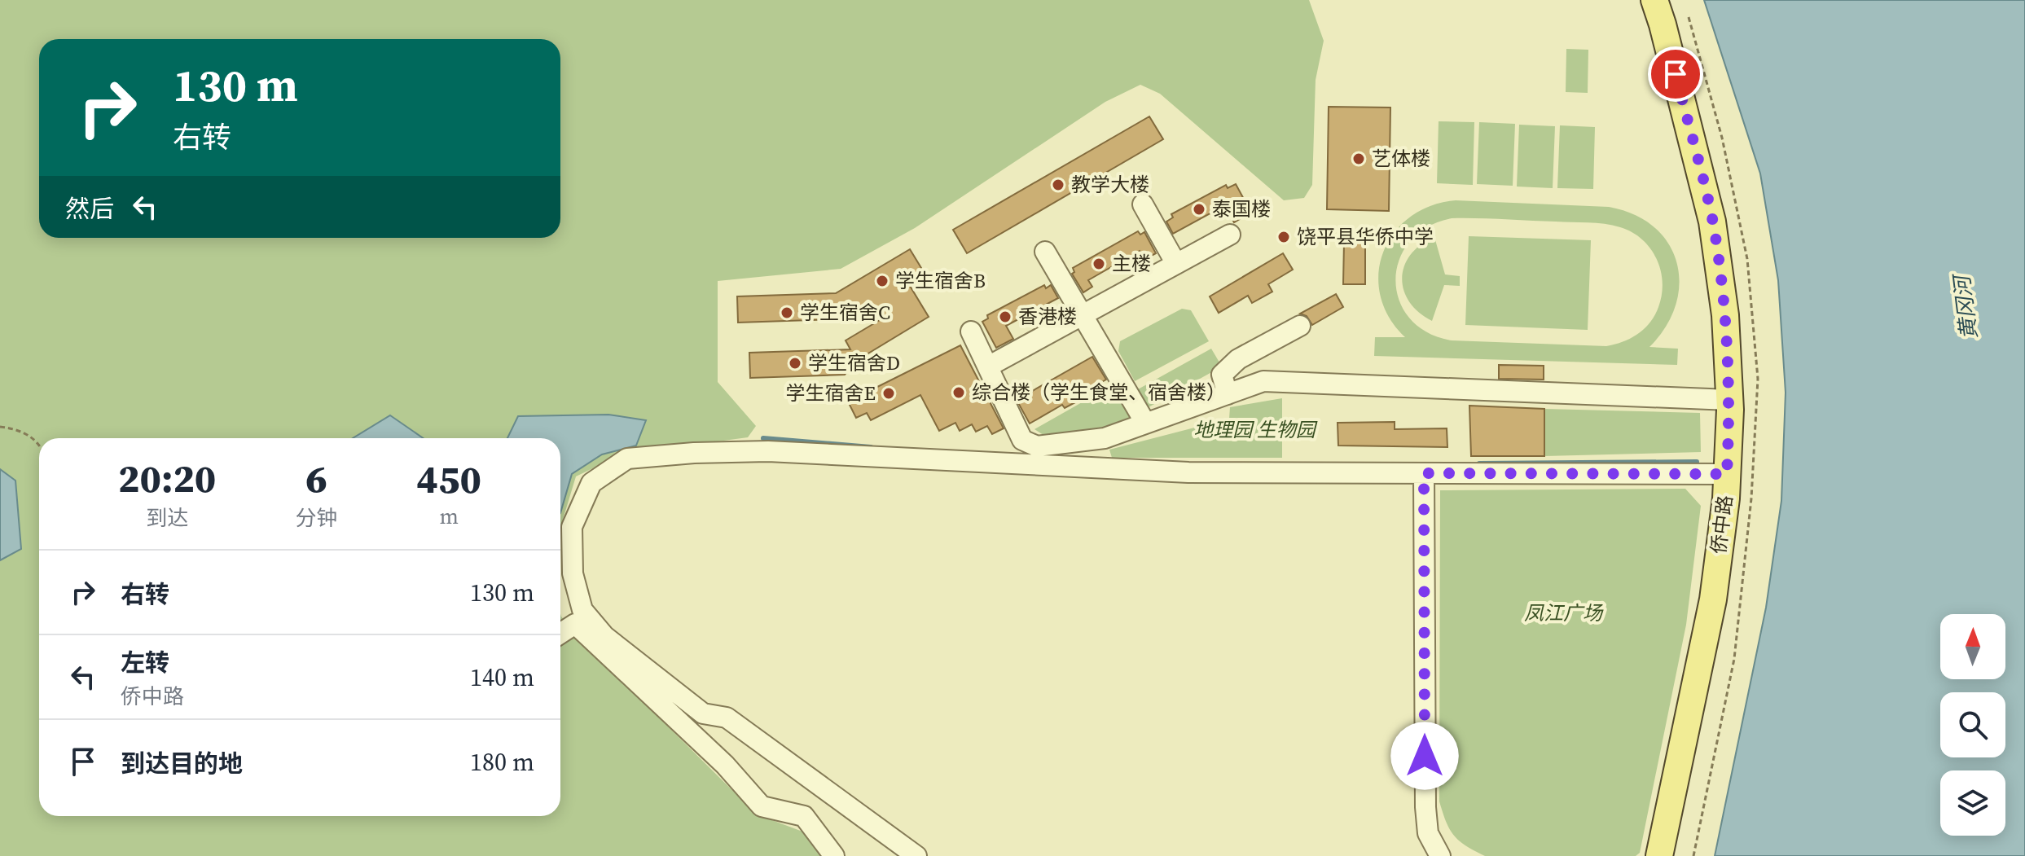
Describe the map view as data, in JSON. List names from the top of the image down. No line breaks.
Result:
{"streets":{"main road":["侨中路"]},"water":["黄冈河"],"parks":["地理园 生物园","凤江广场"],"places":["艺体楼","教学大楼","泰国楼","饶平县华侨中学","主楼","学生宿舍B","学生宿舍C","香港楼","学生宿舍D","综合楼（学生食堂、宿舍楼）","学生宿舍E"],"north":"top","page":{"turn":["130 m","右转"],"then":"然后","eta":["20:20","到达","6","分钟","450","m"],"list":[{"name":"右转","value":"130 m"},{"name":"左转","note":"侨中路","value":"140 m"},{"name":"到达目的地","value":"180 m"}]}}
